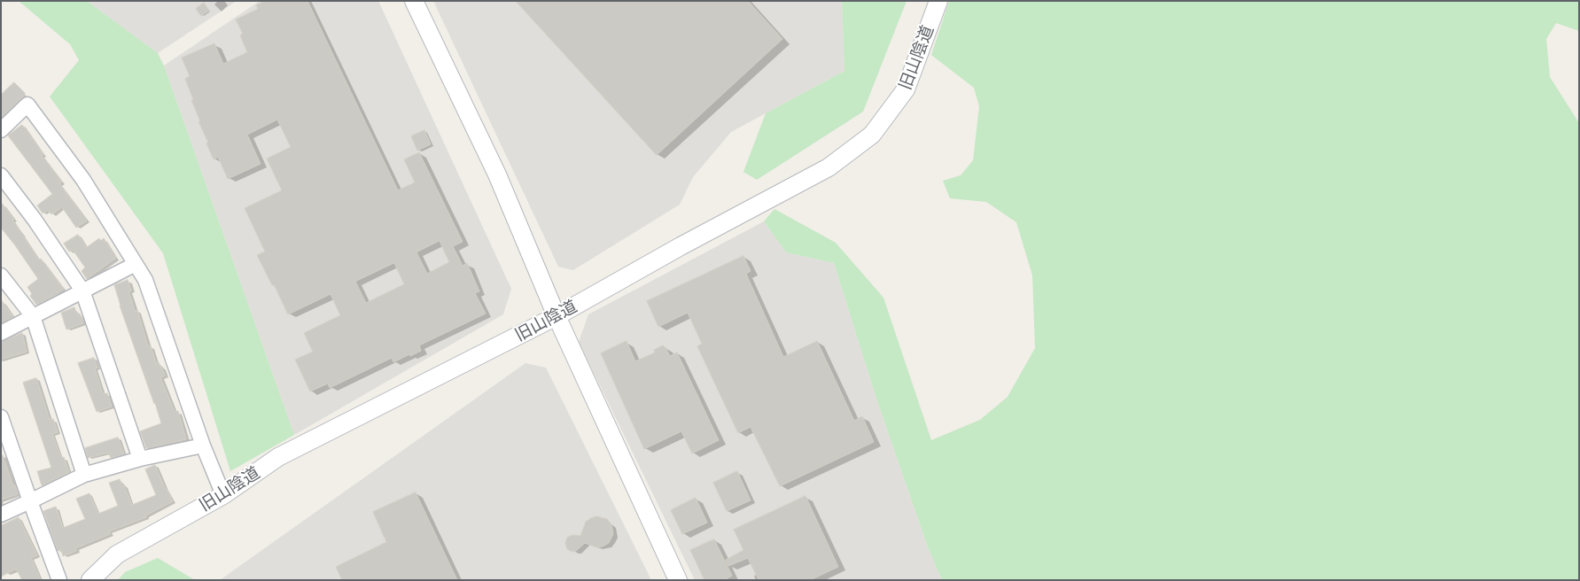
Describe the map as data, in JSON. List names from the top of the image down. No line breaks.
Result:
{"streets":{"street":["旧山陰道"]}}
